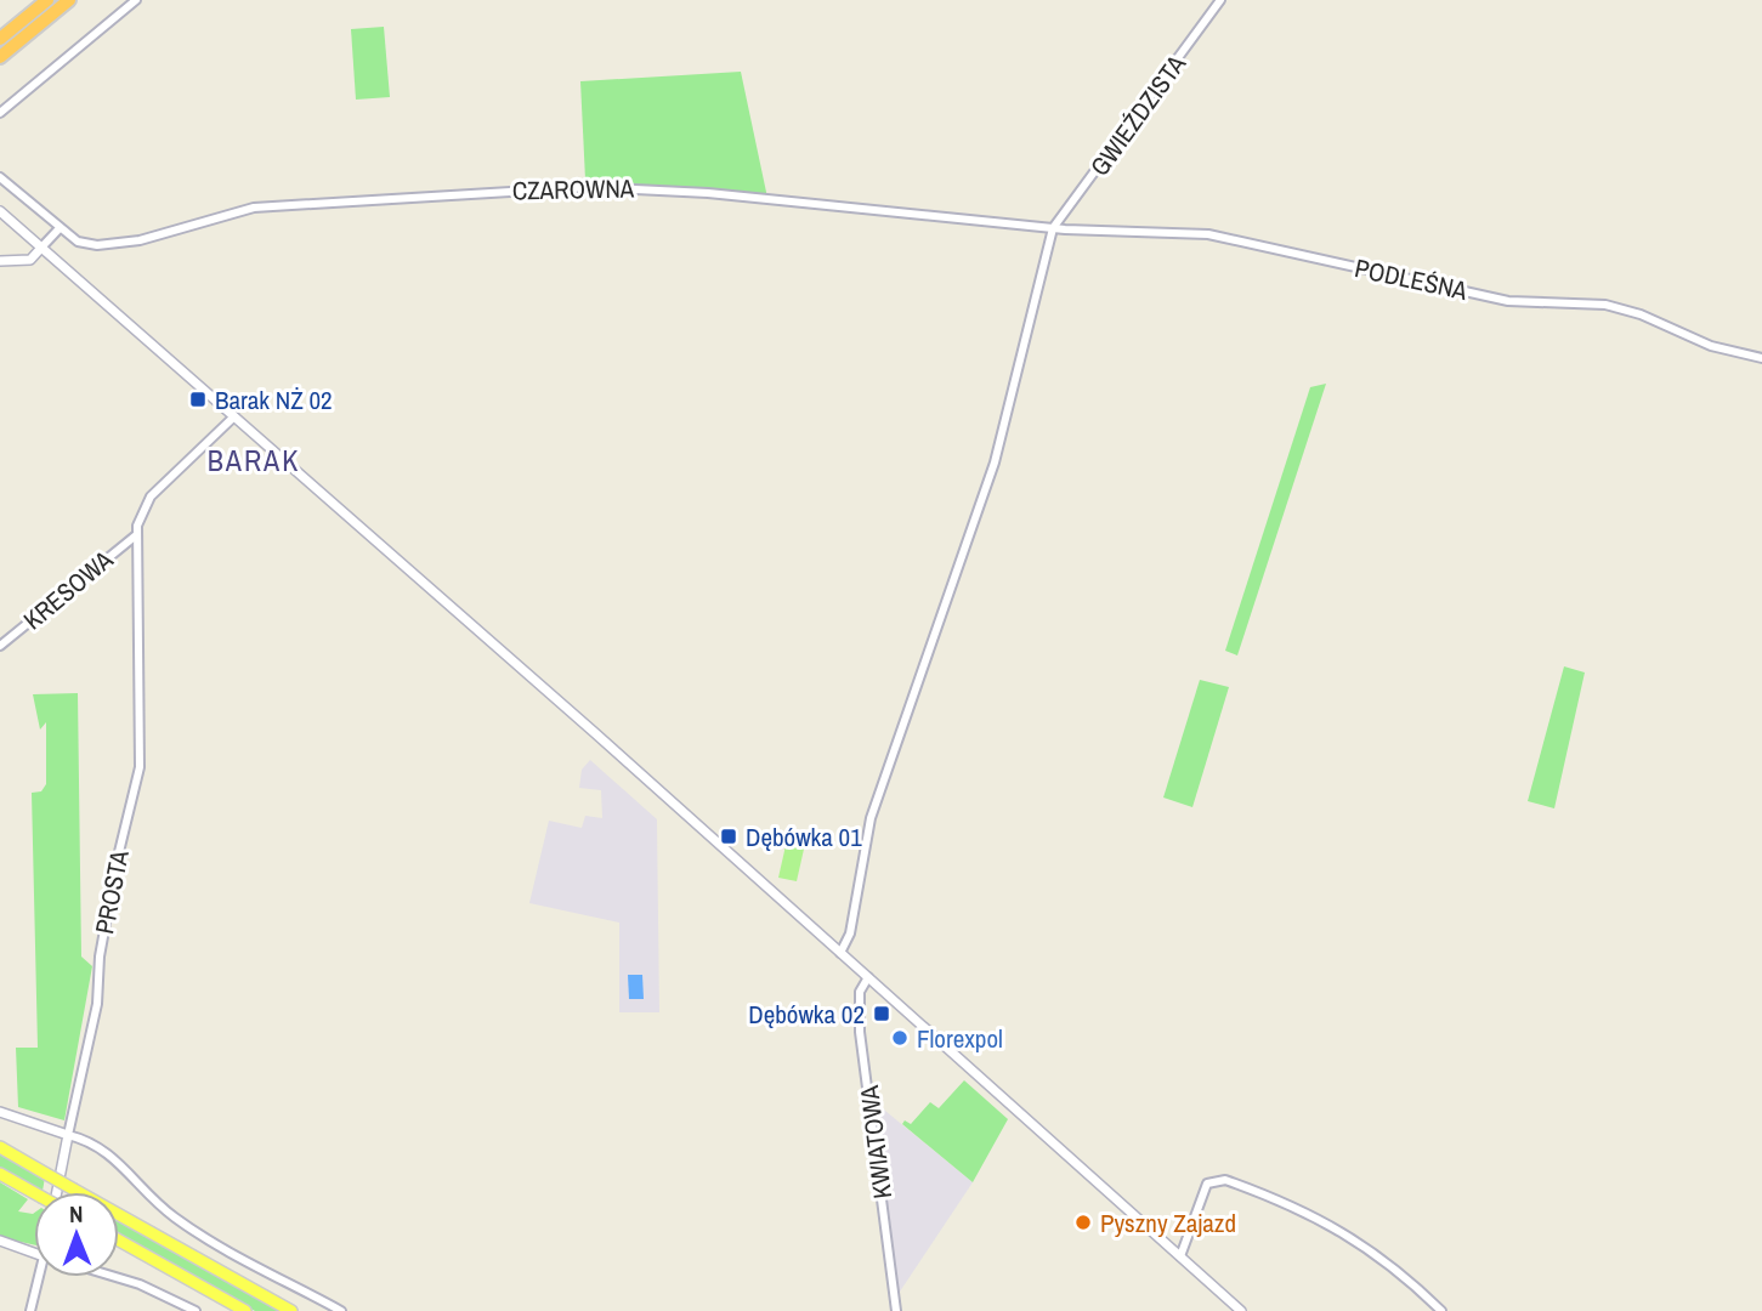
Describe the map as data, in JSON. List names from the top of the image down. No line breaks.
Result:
{"streets":{"street":["GWIEŹDZISTA","CZAROWNA","PODLEŚNA","KRESOWA","PROSTA","KWIATOWA"]},"crossings":[["GWIEŹDZISTA","CZAROWNA"],["GWIEŹDZISTA","PODLEŚNA"],["CZAROWNA","PODLEŚNA"],["KRESOWA","PROSTA"]],"districts":["BARAK"],"places":{"transit":["Barak NŻ 02","Dębówka 01","Dębówka 02"],"other":["Florexpol","Pyszny Zajazd"]},"north":"top"}
